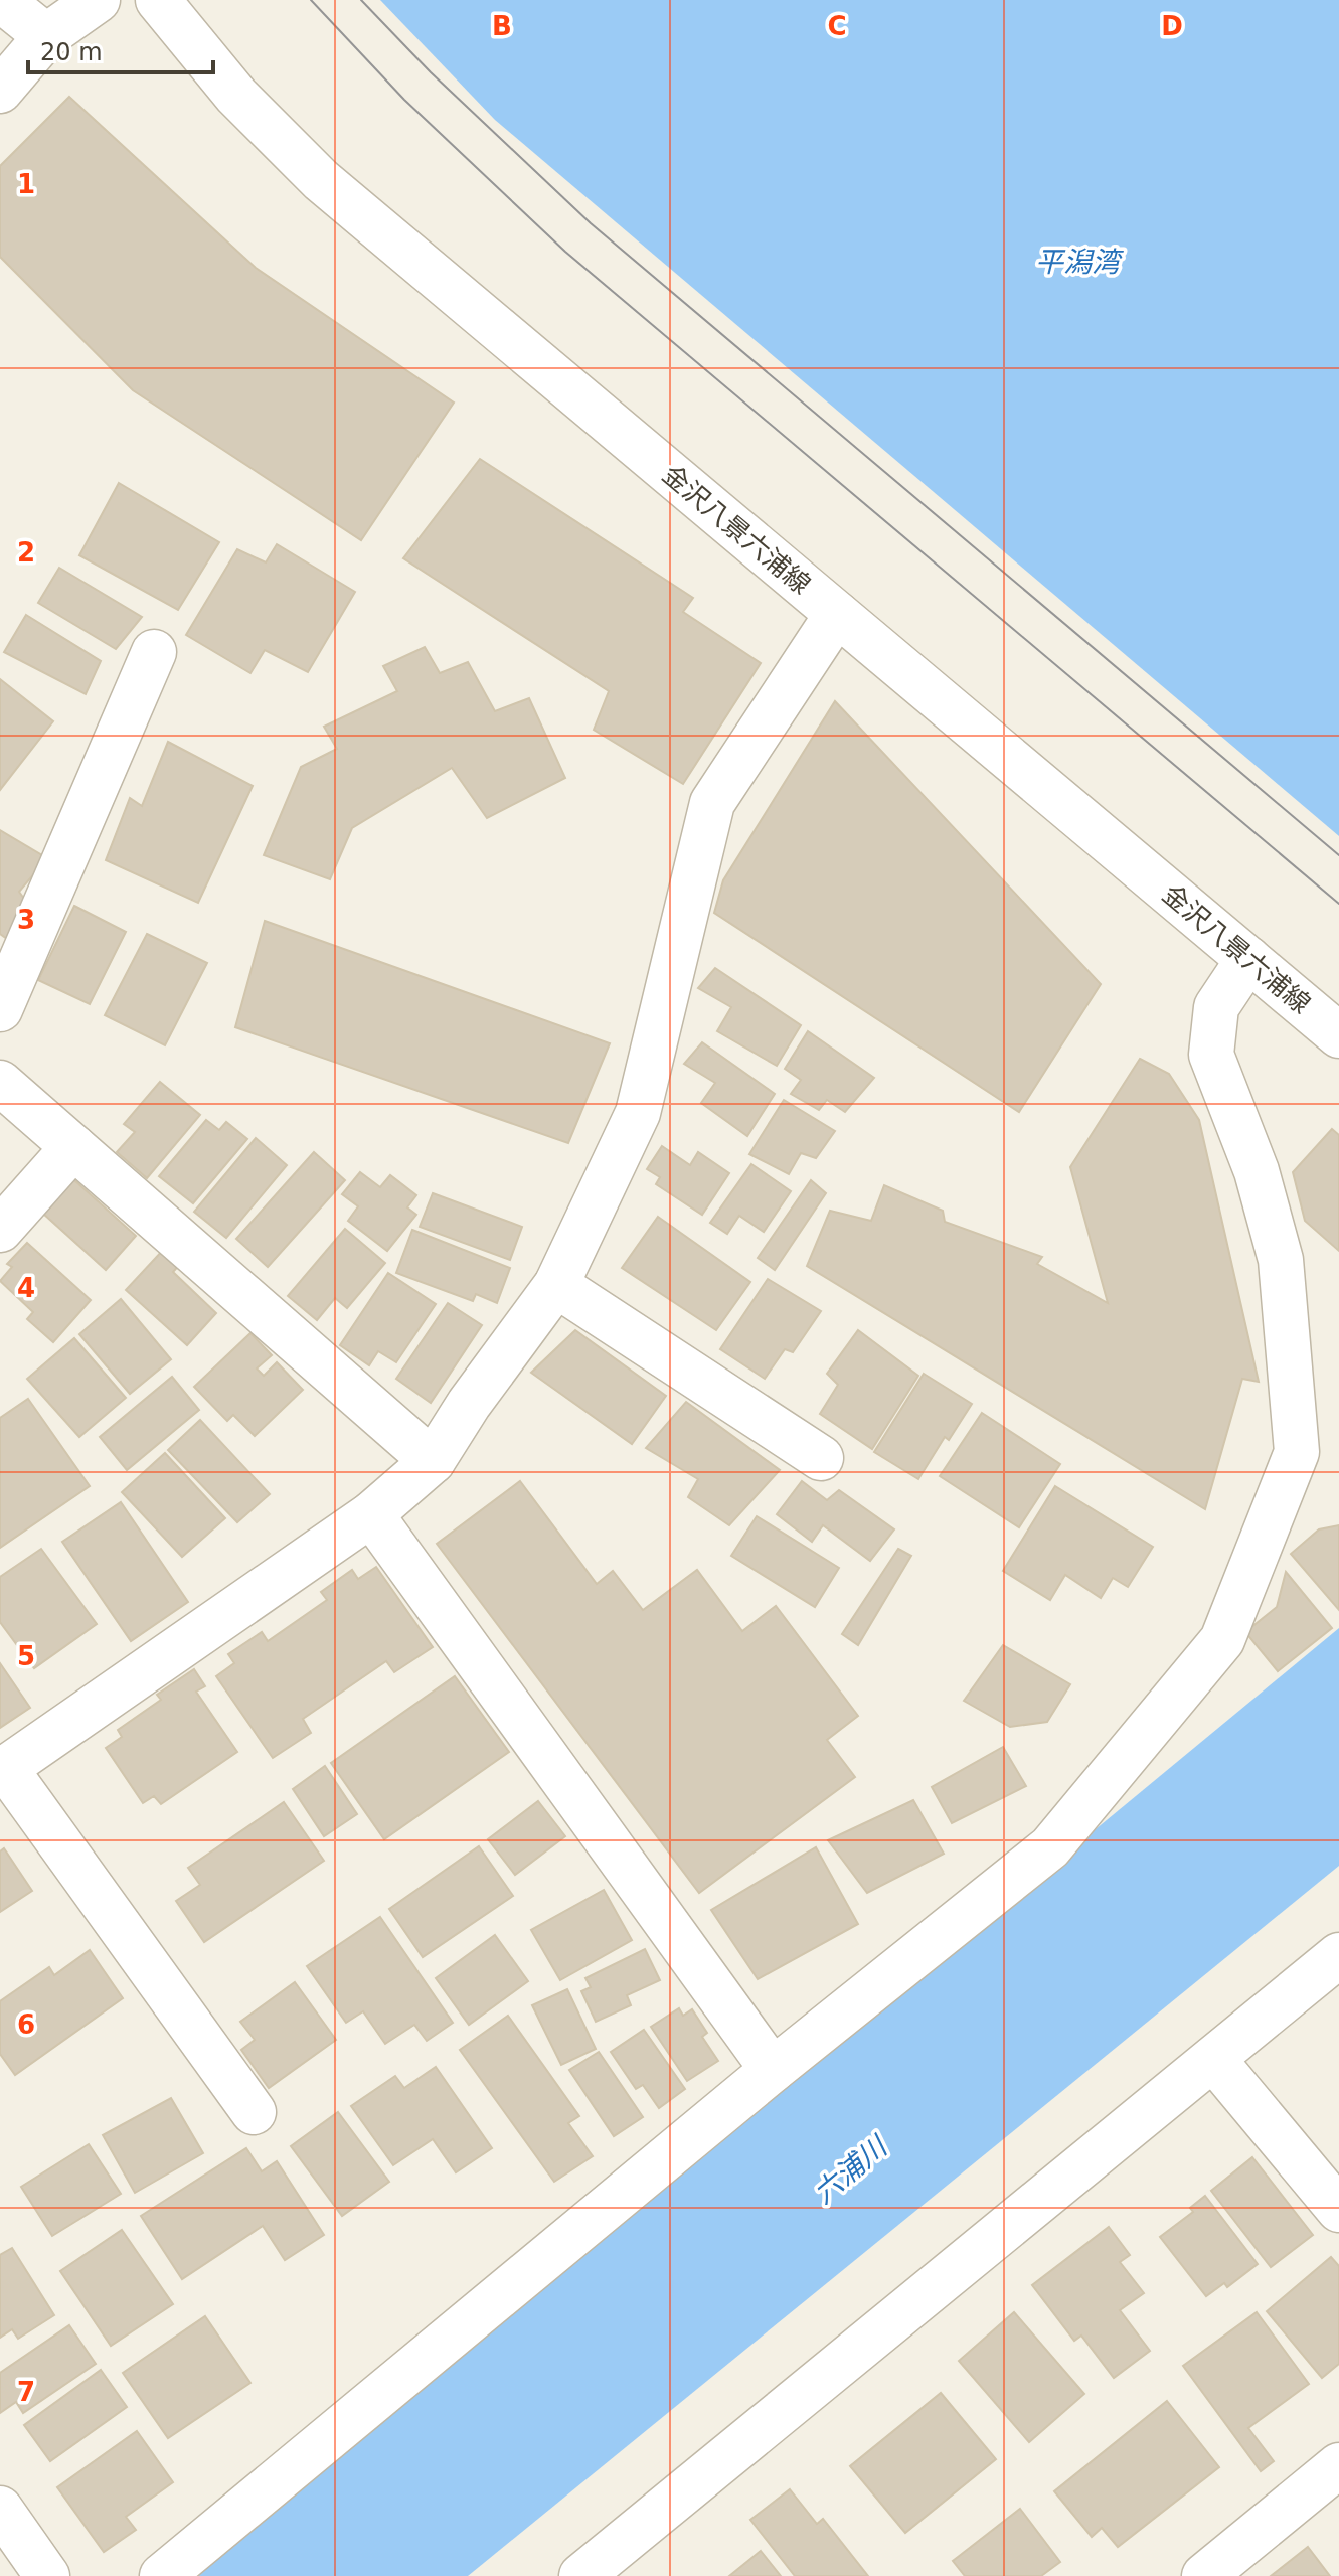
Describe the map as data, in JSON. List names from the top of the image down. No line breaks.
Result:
{"streets":{"street":["金沢八景六浦線"]},"water":["平潟湾","六浦川"],"scale_bar":"20 m","grid":{"columns":["B","C","D"],"rows":["1","2","3","4","5","6","7"]}}
